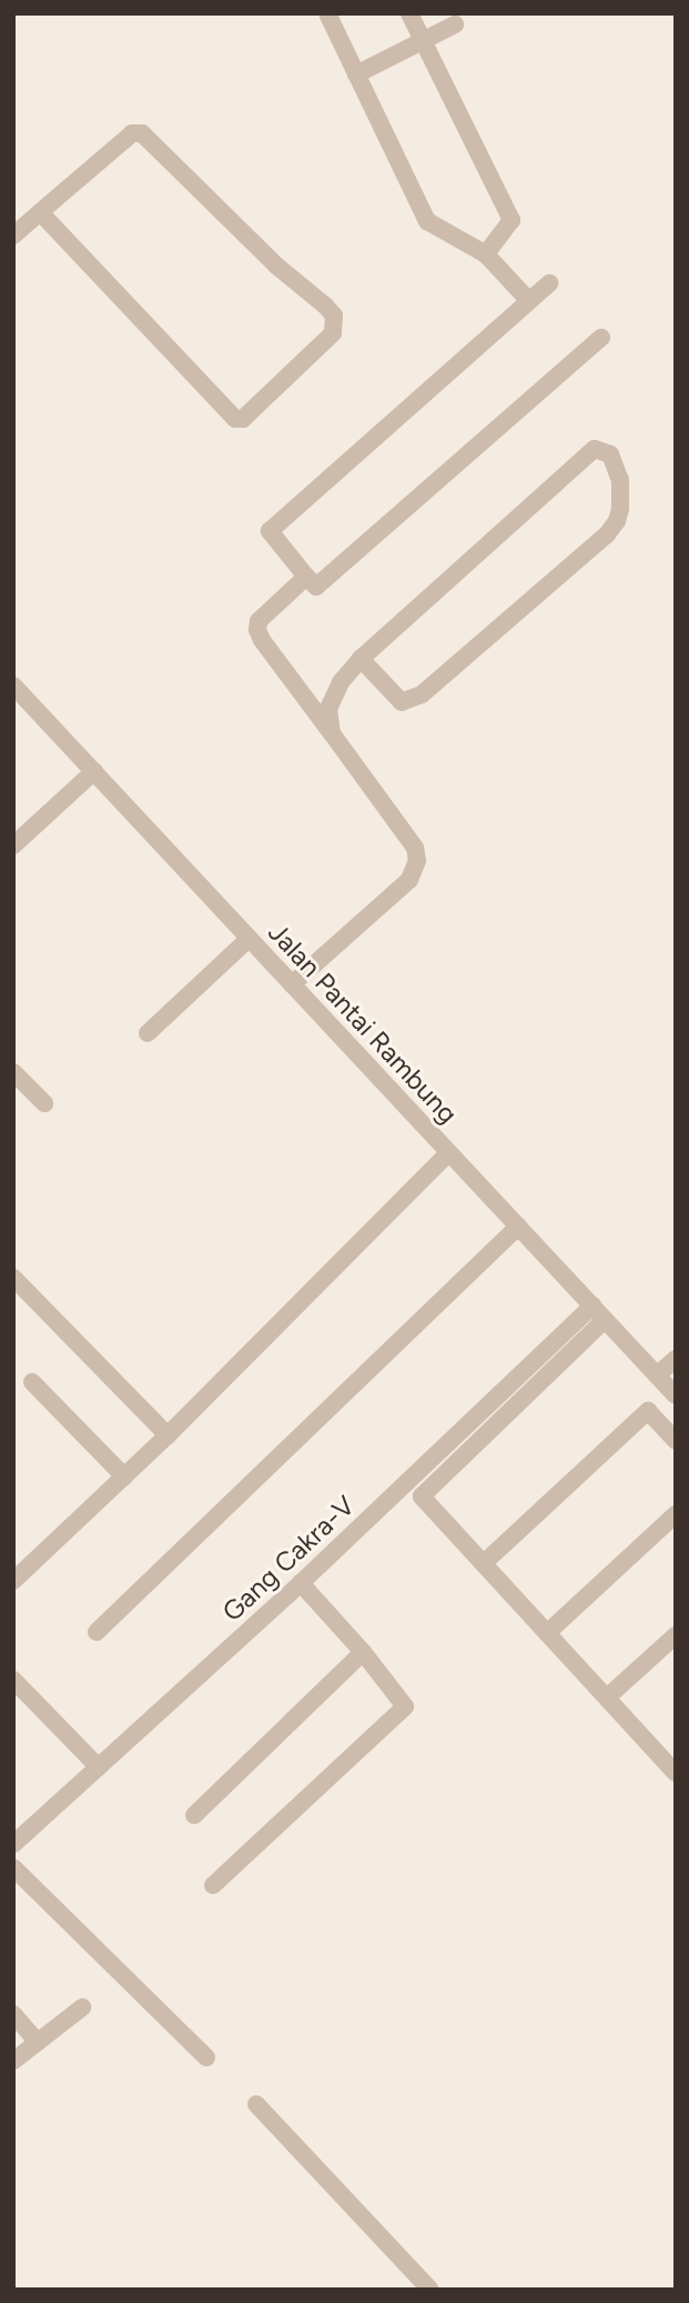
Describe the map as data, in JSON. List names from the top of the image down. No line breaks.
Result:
{"streets":{"street":["Jalan Pantai Rambung","Gang Cakra-V"]},"crossings":[["Jalan Pantai Rambung","Gang Cakra-V"]]}
